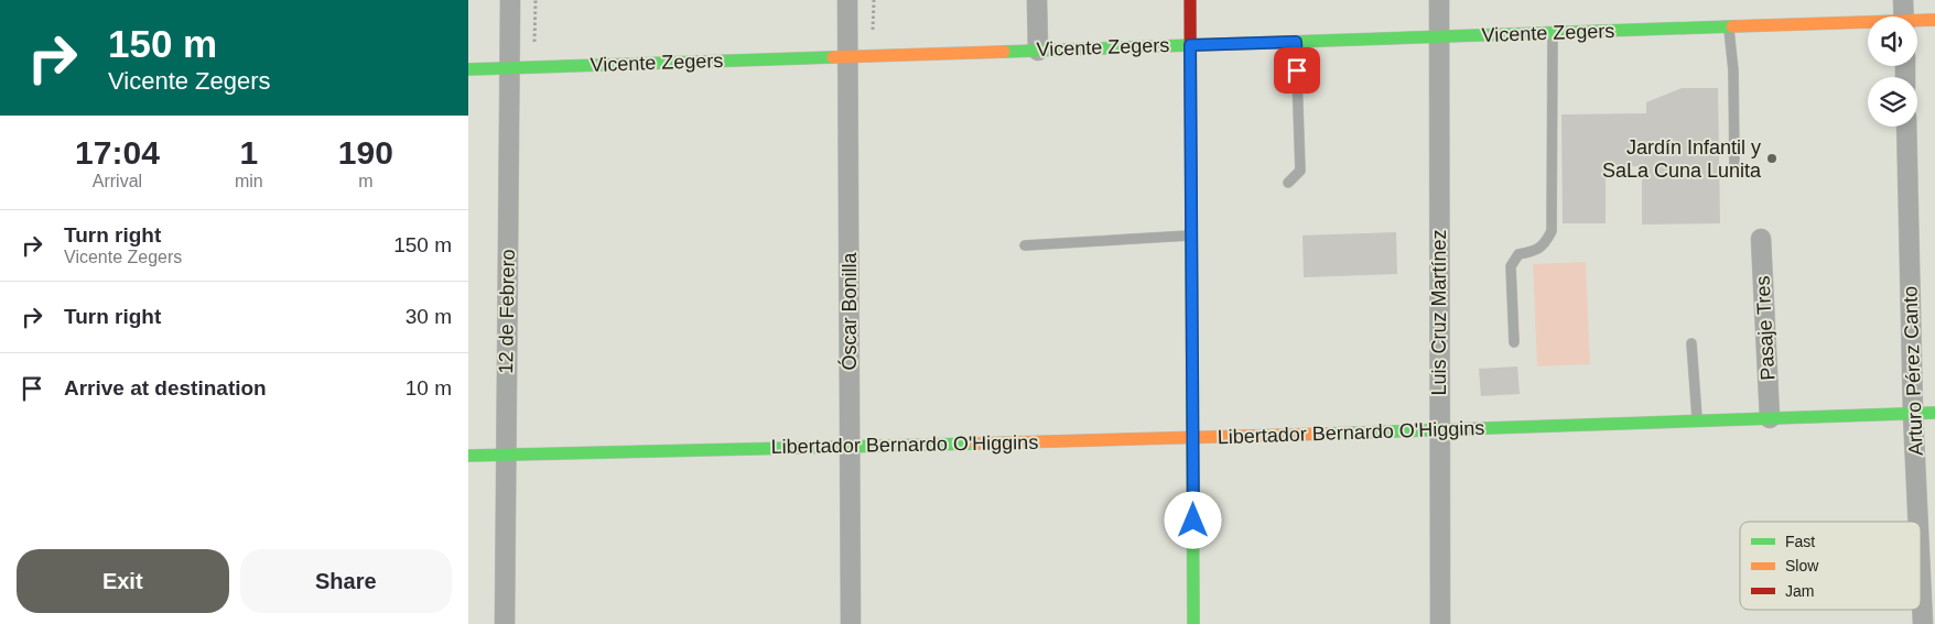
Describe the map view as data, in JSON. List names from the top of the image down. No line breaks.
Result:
{"streets":{"main road":["Vicente Zegers","Libertador Bernardo O'Higgins"],"street":["12 de Febrero","Óscar Bonilla","Luis Cruz Martínez","Pasaje Tres","Arturo Pérez Canto"]},"crossings":[["Vicente Zegers","12 de Febrero"],["Vicente Zegers","Óscar Bonilla"],["Vicente Zegers","Luis Cruz Martínez"],["12 de Febrero","Libertador Bernardo O'Higgins"],["Óscar Bonilla","Libertador Bernardo O'Higgins"],["Luis Cruz Martínez","Libertador Bernardo O'Higgins"],["Pasaje Tres","Libertador Bernardo O'Higgins"],["Arturo Pérez Canto","Libertador Bernardo O'Higgins"]],"places":["Jardín Infantil y SaLa Cuna Lunita"],"legend":["Fast","Slow","Jam"],"page":{"turn":["150 m","Vicente Zegers"],"eta":["17:04","Arrival","1","min","190","m"],"list":[{"name":"Turn right","note":"Vicente Zegers","value":"150 m"},{"name":"Turn right","value":"30 m"},{"name":"Arrive at destination","value":"10 m"}],"buttons":["Exit","Share"]}}
